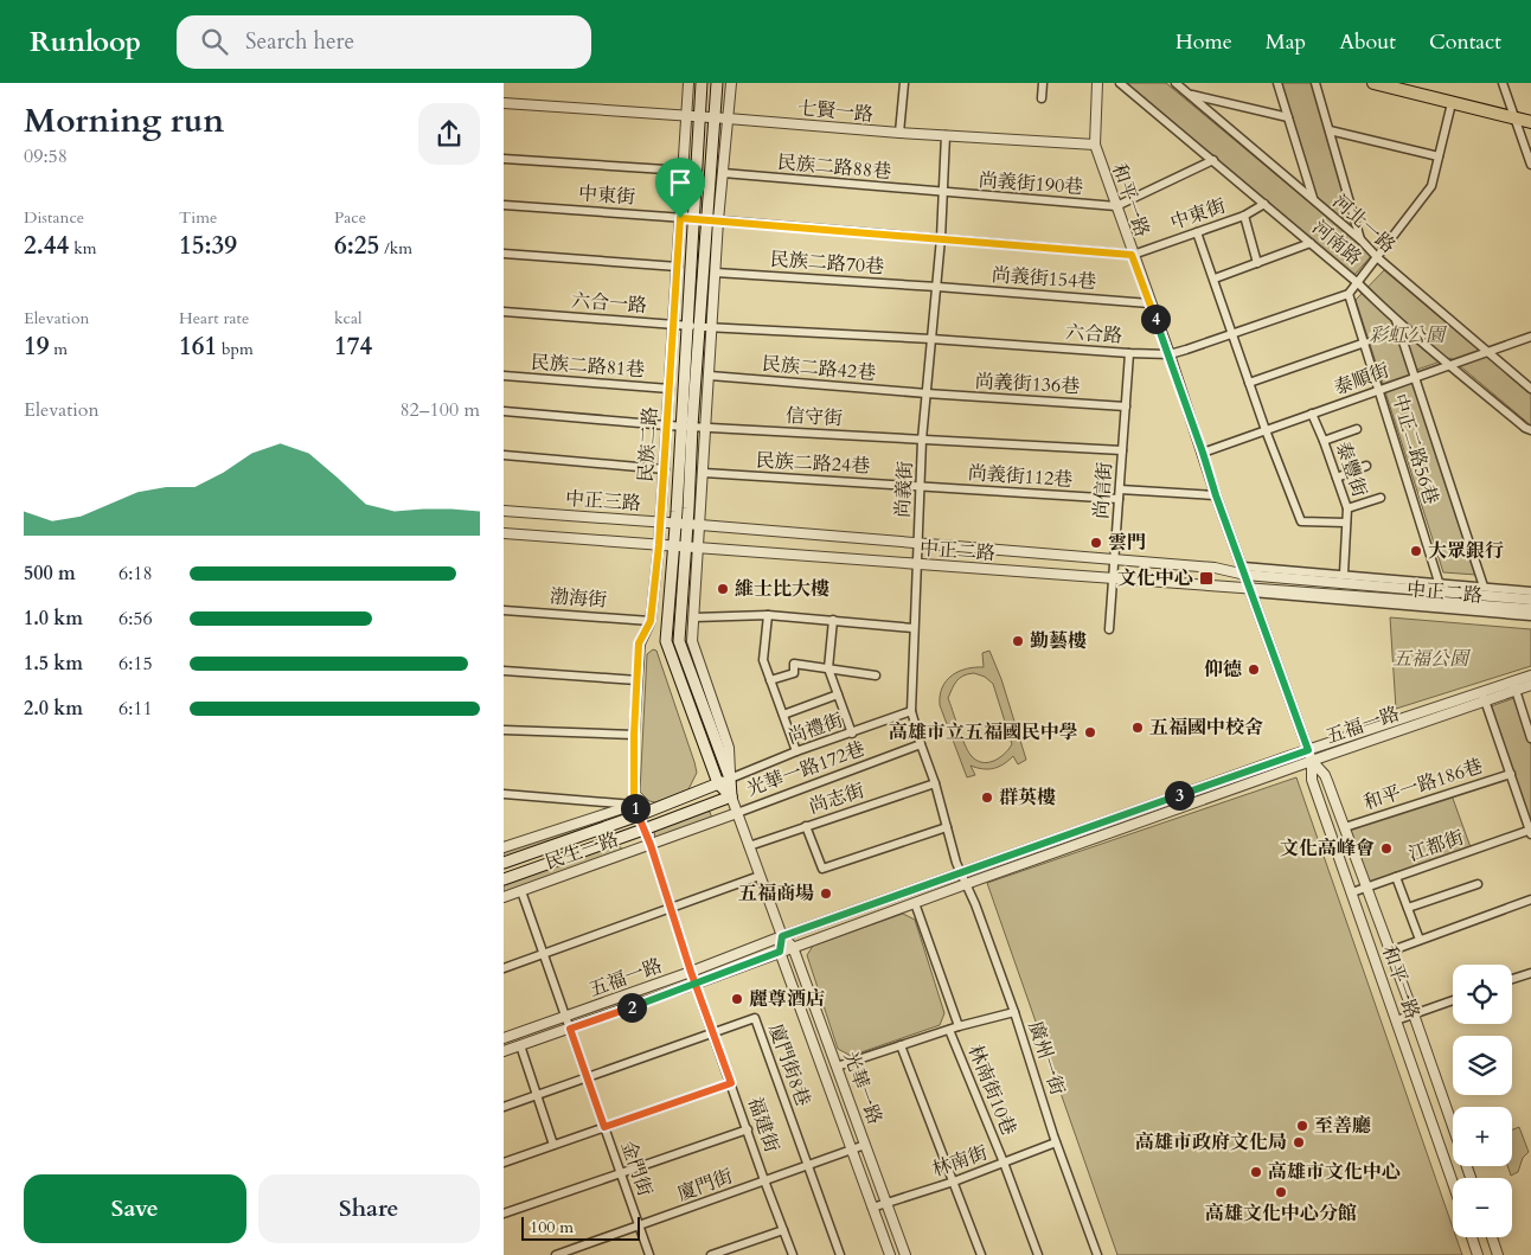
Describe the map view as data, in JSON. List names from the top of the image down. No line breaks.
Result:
{"streets":{"main road":["民族二路","民生一路","光華一路"],"street":["七賢一路","民族二路88巷","尚義街190巷","中東街","和平一路","河北一路","河南路","民族二路70巷","尚義街154巷","六合一路","六合路","民族二路81巷","民族二路42巷","泰順街","尚義街136巷","信守街","中正二路56巷","民族二路24巷","泰豐街","尚義街112巷","尚義街","尚信街","中正三路","中正二路","渤海街","五福一路","尚禮街","光華一路172巷","和平一路186巷","尚志街","江都街","廣州一街","廈門街8巷","林南街10巷","福建街","林南街","金門街","廈門街"]},"crossings":[["七賢一路","和平一路"],["七賢一路","民族二路"],["七賢一路","尚義街"],["民族二路88巷","尚義街190巷"],["民族二路88巷","民族二路"],["民族二路88巷","尚義街"],["尚義街190巷","和平一路"],["尚義街190巷","尚義街"],["中東街","和平一路"],["中東街","河南路"],["中東街","民族二路"],["中東街","尚義街"],["和平一路","尚義街154巷"],["和平一路","六合路"],["和平一路","泰順街"],["和平一路","中正二路"],["和平一路","五福一路"],["和平一路","和平一路186巷"],["和平一路","江都街"],["河北一路","六合路"],["河北一路","泰順街"],["河南路","六合路"],["河南路","泰順街"],["河南路","中正二路56巷"],["民族二路70巷","尚義街154巷"],["民族二路70巷","民族二路"],["民族二路70巷","尚義街"],["尚義街154巷","尚義街"],["六合一路","六合路"],["六合一路","民族二路"],["六合路","民族二路"],["六合路","中正二路56巷"],["六合路","尚義街"],["六合路","尚信街"],["民族二路81巷","民族二路"],["民族二路42巷","尚義街136巷"],["民族二路42巷","民族二路"],["民族二路42巷","尚義街"],["泰順街","中正二路56巷"],["泰順街","泰豐街"],["尚義街136巷","尚義街"],["尚義街136巷","尚信街"],["信守街","民族二路"],["信守街","尚義街"],["信守街","尚信街"],["民族二路","民族二路24巷"],["民族二路","中正三路"],["民族二路","中正二路"],["民族二路","渤海街"],["民族二路","民生一路"],["民族二路","光華一路"],["民族二路","福建街"],["中正二路56巷","中正二路"],["民族二路24巷","尚義街112巷"],["民族二路24巷","尚義街"],["泰豐街","中正二路"],["尚義街112巷","尚義街"],["尚義街112巷","尚信街"],["尚義街","中正二路"],["尚義街","五福一路"],["尚義街","尚禮街"],["尚義街","光華一路172巷"],["尚義街","尚志街"],["尚義街","廣州一街"],["尚信街","中正二路"],["中正三路","中正二路"],["五福一路","廣州一街"],["五福一路","光華一路"],["五福一路","林南街10巷"],["五福一路","福建街"],["五福一路","金門街"],["尚禮街","民生一路"],["尚禮街","光華一路"],["光華一路172巷","民生一路"],["光華一路172巷","光華一路"],["尚志街","光華一路"],["民生一路","光華一路"],["民生一路","福建街"],["民生一路","金門街"],["廣州一街","林南街"],["廈門街8巷","福建街"],["廈門街8巷","廈門街"],["光華一路","林南街"],["光華一路","廈門街"],["林南街10巷","林南街"],["福建街","廈門街"],["金門街","廈門街"]],"parks":["彩虹公園","五福公園"],"places":{"other":["雲門","大眾銀行","維士比大樓","勤藝樓","仰德","五福國中校舍","高雄市立五福國民中學","群英樓","文化高峰會","五福商場","麗尊酒店","至善廳","高雄市政府文化局","高雄市文化中心","高雄文化中心分館"],"transit":["文化中心"]},"scale_bar":"100 m","page":{"header":"Runloop","search":"Search here","nav":["Home","Map","About","Contact"],"heading":["Morning run","09:58"],"stats":[["Distance","2.44 km"],["Time","15:39"],["Pace","6:25 /km"],["Elevation","19 m"],["Heart rate","161 bpm"],["kcal","174"]],"pins":["4","3","1","2"],"chart":["Elevation","82–100 m"],"list":[{"name":"500 m","note":"6:18"},{"name":"1.0 km","note":"6:56"},{"name":"1.5 km","note":"6:15"},{"name":"2.0 km","note":"6:11"}],"map_buttons":["+","−"],"buttons":["Save","Share"],"scale":"100 m"}}
